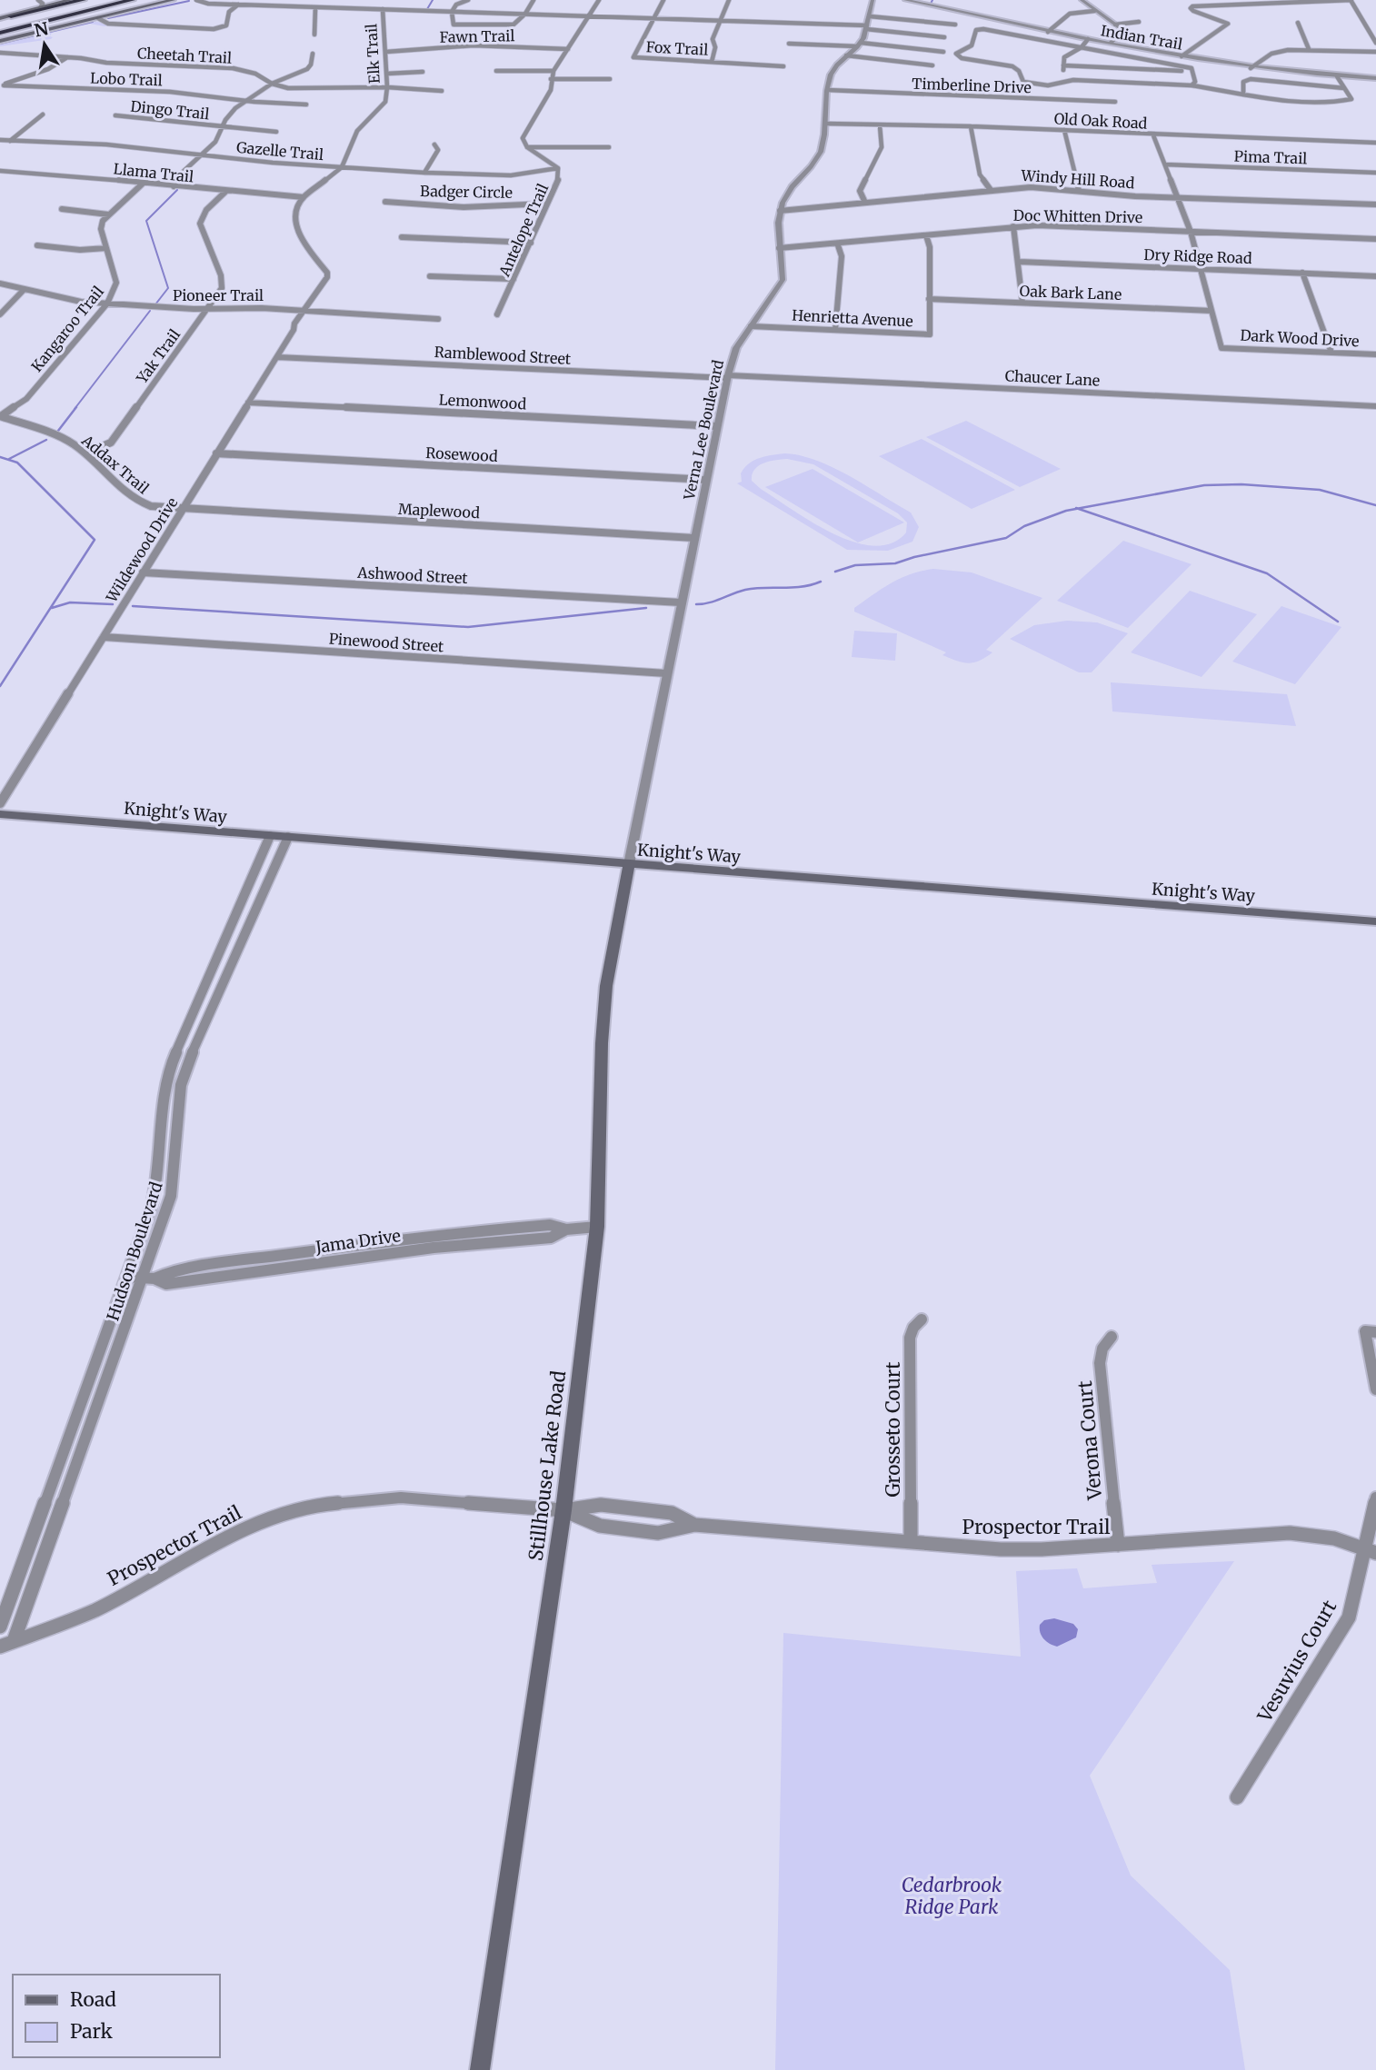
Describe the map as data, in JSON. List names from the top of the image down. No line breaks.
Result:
{"streets":{"main road":["Knight's Way","Stillhouse Lake Road"],"street":["Fawn Trail","Indian Trail","Fox Trail","Elk Trail","Cheetah Trail","Lobo Trail","Timberline Drive","Dingo Trail","Old Oak Road","Gazelle Trail","Pima Trail","Llama Trail","Windy Hill Road","Badger Circle","Doc Whitten Drive","Antelope Trail","Dry Ridge Road","Oak Bark Lane","Pioneer Trail","Henrietta Avenue","Kangaroo Trail","Dark Wood Drive","Ramblewood Street","Yak Trail","Chaucer Lane","Lemonwood","Verna Lee Boulevard","Rosewood","Addax Trail","Maplewood","Wildewood Drive","Ashwood Street","Pinewood Street","Jama Drive","Hudson Boulevard","Grosseto Court","Verona Court","Prospector Trail","Vesuvius Court"]},"crossings":[["Fawn Trail","Elk Trail"],["Elk Trail","Cheetah Trail"],["Elk Trail","Gazelle Trail"],["Elk Trail","Llama Trail"],["Gazelle Trail","Antelope Trail"],["Llama Trail","Yak Trail"],["Windy Hill Road","Verna Lee Boulevard"],["Badger Circle","Antelope Trail"],["Doc Whitten Drive","Henrietta Avenue"],["Doc Whitten Drive","Verna Lee Boulevard"],["Oak Bark Lane","Henrietta Avenue"],["Oak Bark Lane","Dark Wood Drive"],["Pioneer Trail","Kangaroo Trail"],["Pioneer Trail","Yak Trail"],["Pioneer Trail","Wildewood Drive"],["Henrietta Avenue","Verna Lee Boulevard"],["Kangaroo Trail","Addax Trail"],["Ramblewood Street","Chaucer Lane"],["Ramblewood Street","Verna Lee Boulevard"],["Ramblewood Street","Wildewood Drive"],["Yak Trail","Addax Trail"],["Chaucer Lane","Verna Lee Boulevard"],["Lemonwood","Verna Lee Boulevard"],["Lemonwood","Wildewood Drive"],["Verna Lee Boulevard","Rosewood"],["Verna Lee Boulevard","Maplewood"],["Verna Lee Boulevard","Ashwood Street"],["Verna Lee Boulevard","Pinewood Street"],["Verna Lee Boulevard","Knight's Way"],["Verna Lee Boulevard","Stillhouse Lake Road"],["Rosewood","Wildewood Drive"],["Addax Trail","Maplewood"],["Addax Trail","Wildewood Drive"],["Maplewood","Wildewood Drive"],["Wildewood Drive","Ashwood Street"],["Wildewood Drive","Pinewood Street"],["Knight's Way","Hudson Boulevard"],["Knight's Way","Stillhouse Lake Road"],["Jama Drive","Hudson Boulevard"],["Jama Drive","Stillhouse Lake Road"],["Hudson Boulevard","Prospector Trail"],["Grosseto Court","Prospector Trail"],["Verona Court","Prospector Trail"],["Stillhouse Lake Road","Prospector Trail"],["Prospector Trail","Vesuvius Court"]],"parks":["Cedarbrook Ridge Park"],"legend":["Road","Park"],"north":"top"}
